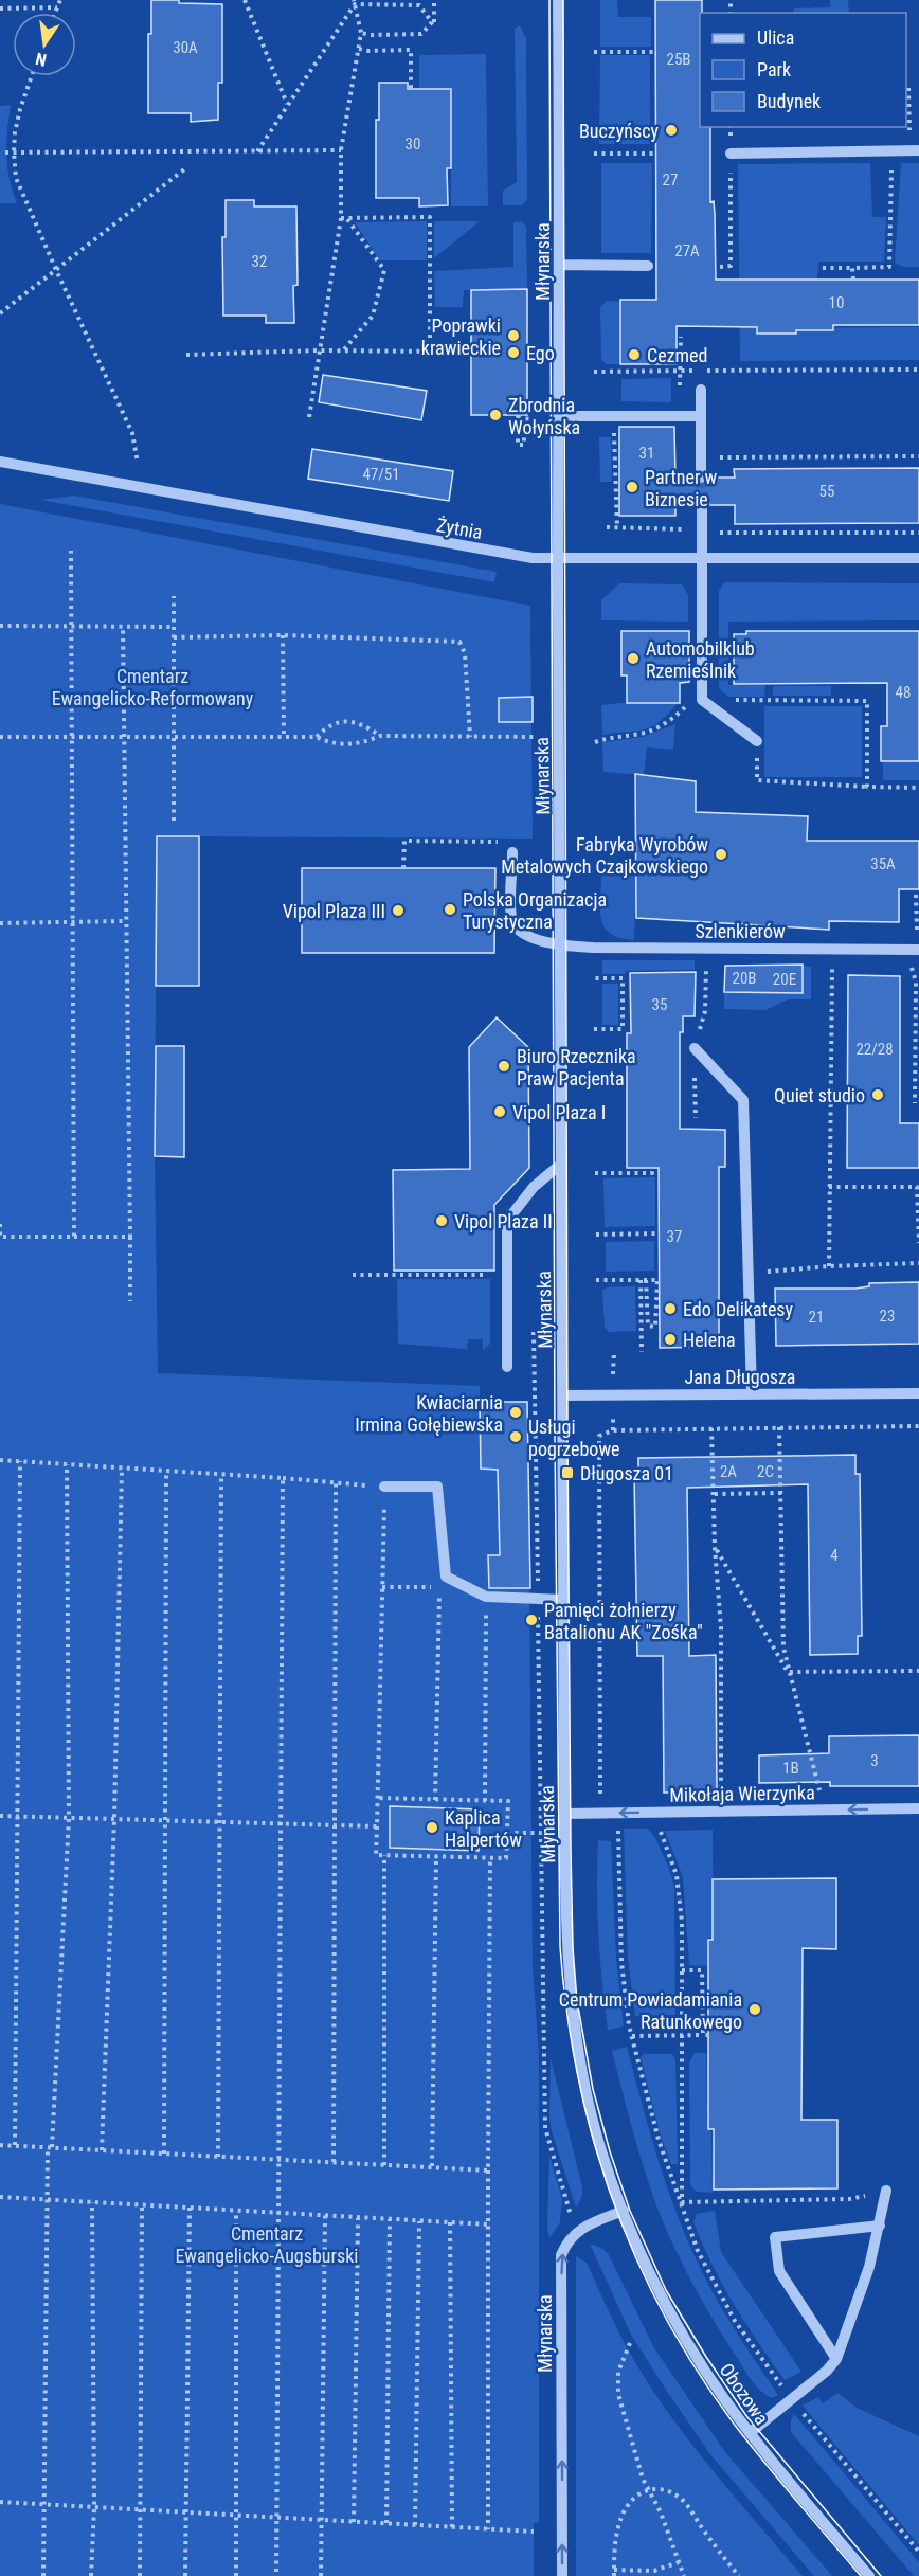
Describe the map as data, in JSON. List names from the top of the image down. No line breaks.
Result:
{"streets":{"street":["Młynarska","Żytnia","Szlenkierów","Jana Długosza","Mikołaja Wierzynka","Obozowa"]},"crossings":[["Młynarska","Żytnia"],["Młynarska","Szlenkierów"],["Młynarska","Jana Długosza"],["Młynarska","Mikołaja Wierzynka"],["Młynarska","Obozowa"]],"one_way":["Mikołaja Wierzynka"],"parks":["Cmentarz Ewangelicko-Reformowany","Cmentarz Ewangelicko-Augsburski"],"places":{"other":["Buczyńscy","Poprawki krawieckie","Ego","Cezmed","Zbrodnia Wołyńska","Partner w Biznesie","Automobilklub Rzemieślnik","Fabryka Wyrobów Metalowych Czajkowskiego","Polska Organizacja Turystyczna","Vipol Plaza III","Biuro Rzecznika Praw Pacjenta","Quiet studio","Vipol Plaza I","Vipol Plaza II","Edo Delikatesy","Helena","Kwiaciarnia Irmina Gołębiewska","Usługi pogrzebowe","Pamięci żołnierzy Batalionu AK \"Zośka\"","Kaplica Halpertów","Centrum Powiadamiania Ratunkowego"],"transit":["Długosza 01"]},"house_numbers":["30A","25B","30","27","27A","32","10","31","47/51","55","48","35A","20B","20E","35","22/28","37","23","21","2A","2C","4","3","1B"],"legend":["Ulica","Park","Budynek"],"north":"bottom"}
